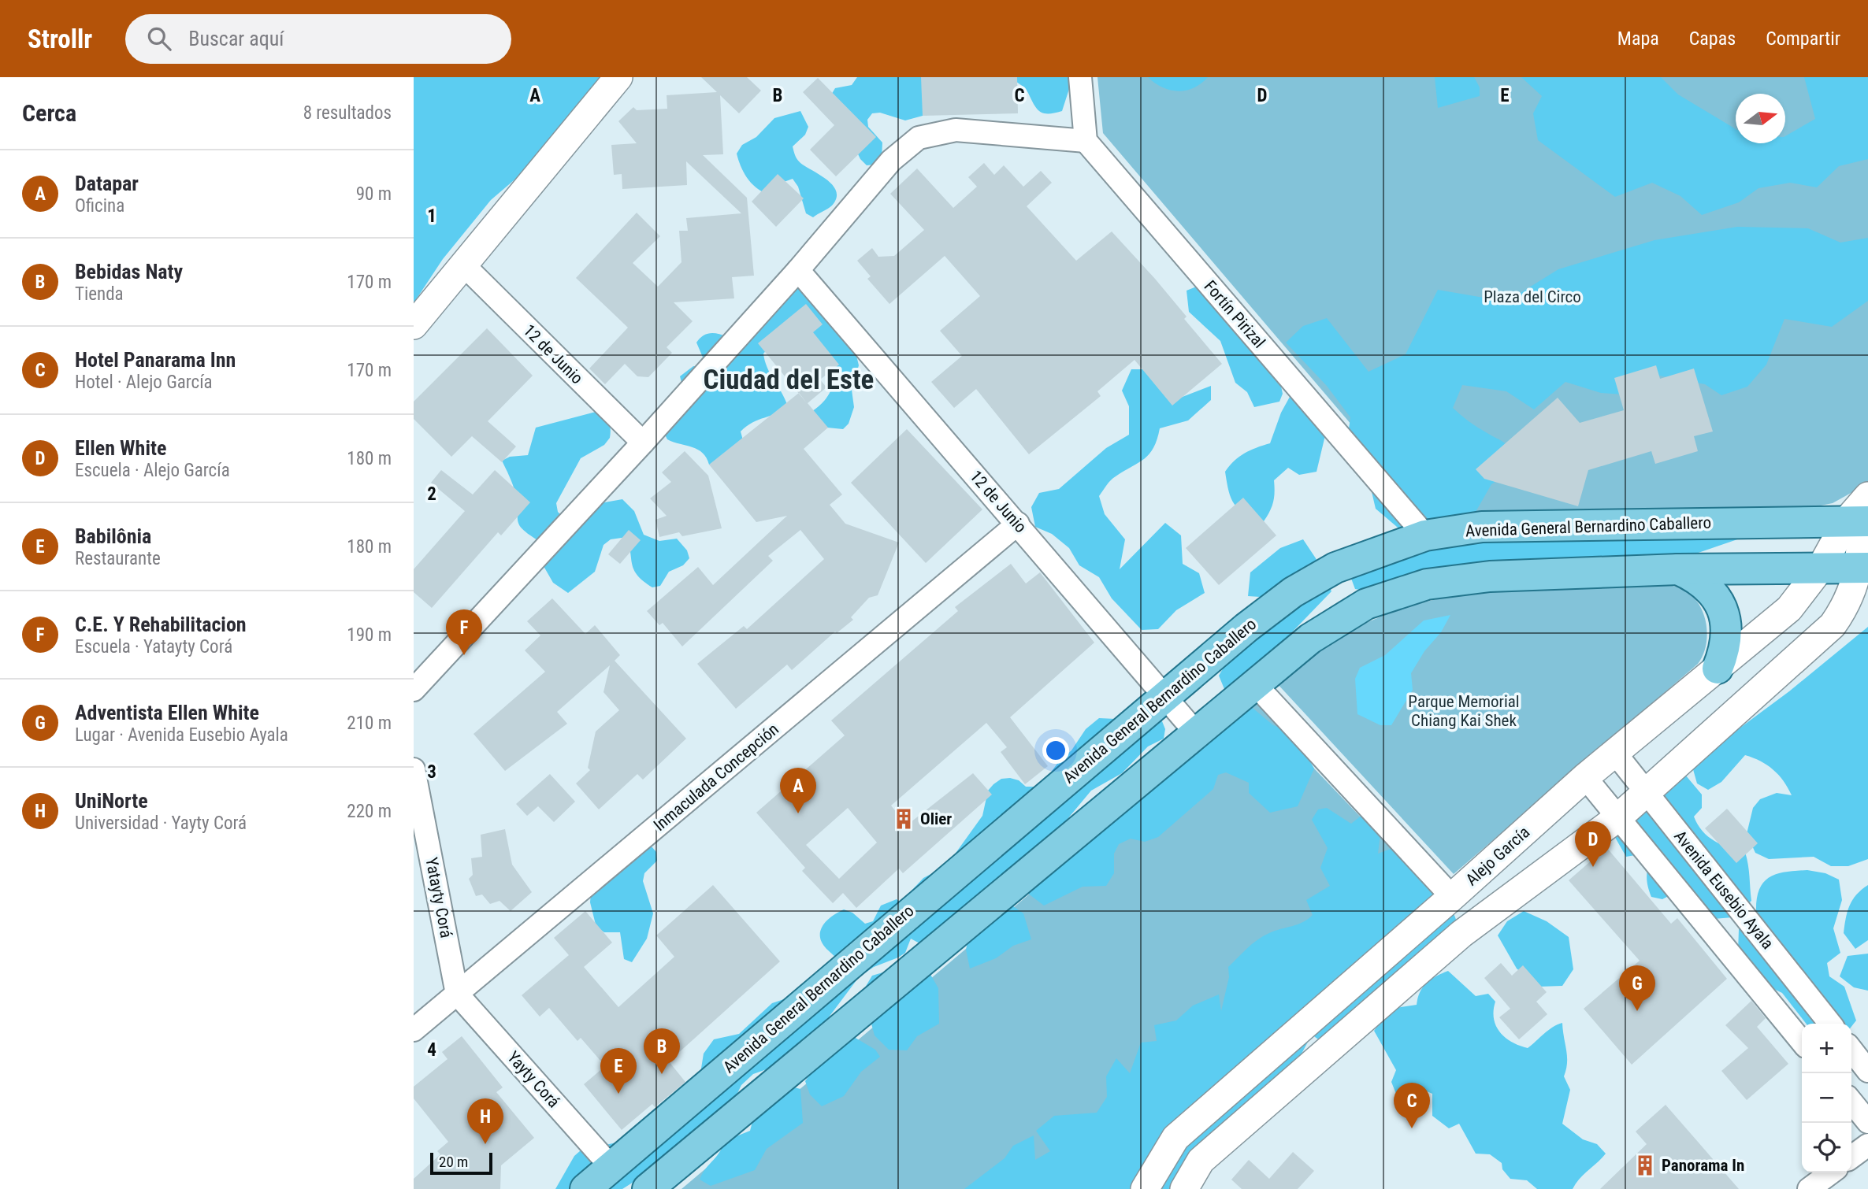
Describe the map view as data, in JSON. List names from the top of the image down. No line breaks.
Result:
{"streets":{"main road":["Avenida General Bernardino Caballero"],"street":["Fortín Pirizal","12 de Junio","Inmaculada Concepción","Alejo García","Avenida Eusebio Ayala","Yatayty Corá","Yayty Corá"]},"crossings":[["Fortín Pirizal","Avenida General Bernardino Caballero"],["12 de Junio","Avenida General Bernardino Caballero"],["12 de Junio","Inmaculada Concepción"],["Avenida General Bernardino Caballero","Alejo García"],["Avenida General Bernardino Caballero","Yayty Corá"],["Inmaculada Concepción","Yatayty Corá"],["Inmaculada Concepción","Yayty Corá"],["Alejo García","Avenida Eusebio Ayala"],["Yatayty Corá","Yayty Corá"]],"districts":["Ciudad del Este"],"parks":["Plaza del Circo","Parque Memorial Chiang Kai Shek"],"places":{"building":["Olier","Panorama In"]},"scale_bar":"20 m","north":"right","page":{"header":"Strollr","search":"Buscar aquí","nav":["Mapa","Capas","Compartir"],"heading":["Cerca","8 resultados"],"list":[{"mark":"A","name":"Datapar","note":"Oficina","value":"90 m"},{"mark":"B","name":"Bebidas Naty","note":"Tienda","value":"170 m"},{"mark":"C","name":"Hotel Panarama Inn","note":"Hotel · Alejo García","value":"170 m"},{"mark":"D","name":"Ellen White","note":"Escuela · Alejo García","value":"180 m"},{"mark":"E","name":"Babilônia","note":"Restaurante","value":"180 m"},{"mark":"F","name":"C.E. Y Rehabilitacion","note":"Escuela · Yatayty Corá","value":"190 m"},{"mark":"G","name":"Adventista Ellen White","note":"Lugar · Avenida Eusebio Ayala","value":"210 m"},{"mark":"H","name":"UniNorte","note":"Universidad · Yayty Corá","value":"220 m"}],"pins":["F","A","D","G","B","E","C","H"],"map_buttons":["+","−"],"scale":"20 m"},"grid":{"columns":["A","B","C","D","E"],"rows":["1","2","3","4"]}}
